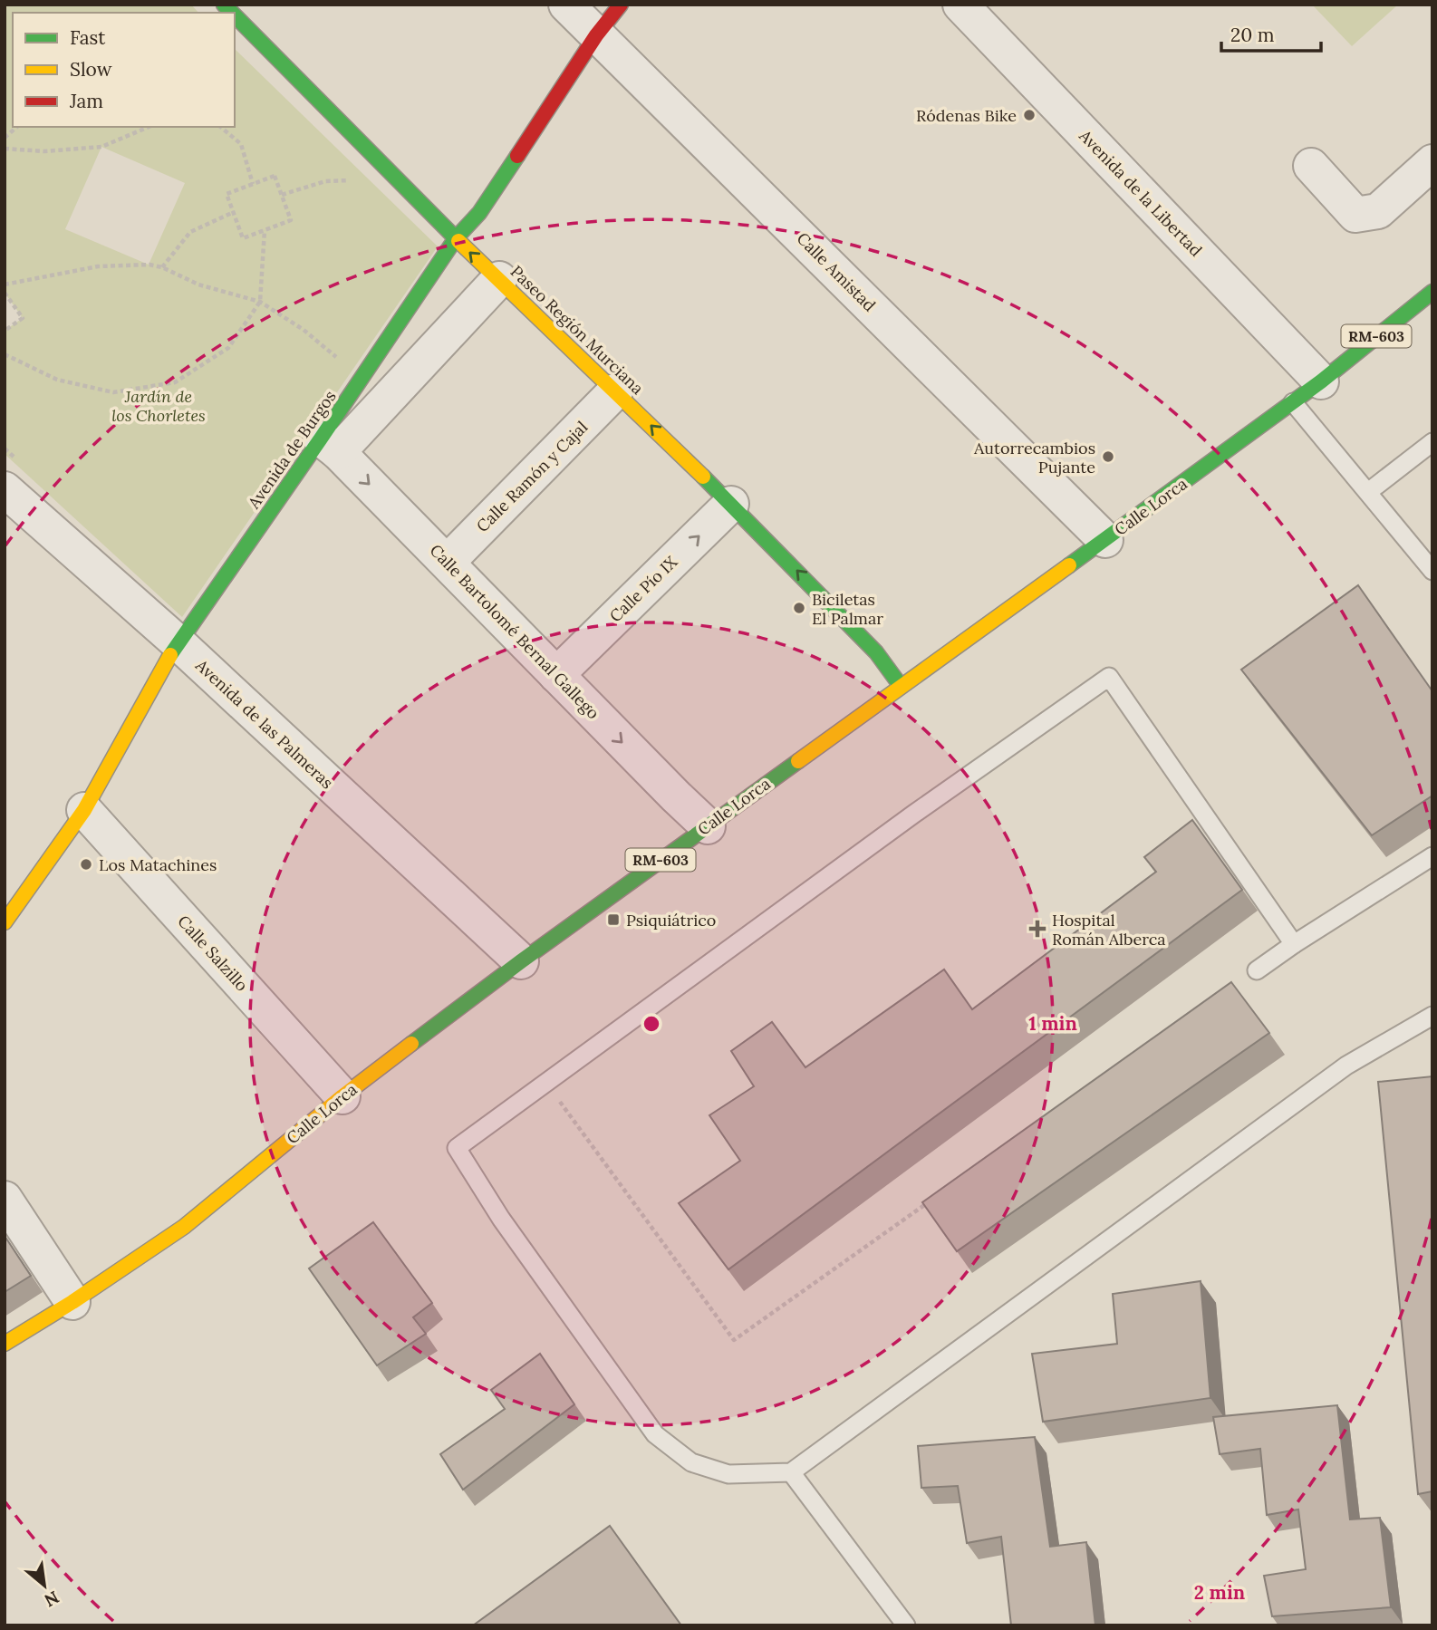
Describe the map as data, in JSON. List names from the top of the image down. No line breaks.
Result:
{"streets":{"street":["Avenida de la Libertad","Calle Amistad","Paseo Región Murciana","RM-603","Avenida de Burgos","Calle Ramón y Cajal","Calle Lorca","Calle Pío IX","Calle Bartolomé Bernal Gallego","Avenida de las Palmeras","Calle Salzillo"]},"crossings":[["Avenida de la Libertad","Calle Lorca"],["Calle Amistad","Avenida de Burgos"],["Calle Amistad","Calle Lorca"],["Paseo Región Murciana","Avenida de Burgos"],["Paseo Región Murciana","Calle Ramón y Cajal"],["Paseo Región Murciana","Calle Lorca"],["Paseo Región Murciana","Calle Pío IX"],["Avenida de Burgos","Calle Bartolomé Bernal Gallego"],["Avenida de Burgos","Avenida de las Palmeras"],["Avenida de Burgos","Calle Salzillo"],["Calle Ramón y Cajal","Calle Bartolomé Bernal Gallego"],["Calle Lorca","Calle Bartolomé Bernal Gallego"],["Calle Lorca","Avenida de las Palmeras"],["Calle Lorca","Calle Salzillo"],["Calle Pío IX","Calle Bartolomé Bernal Gallego"]],"one_way":["Paseo Región Murciana","Calle Pío IX","Calle Bartolomé Bernal Gallego"],"parks":["Jardín de los Chorletes"],"places":{"other":["Ródenas Bike","Autorrecambios Pujante","Biciletas El Palmar","Los Matachines"],"transit":["Psiquiátrico"],"health":["Hospital Román Alberca"]},"legend":["Fast","Slow","Jam"],"scale_bar":"20 m","north":"bottom right","rings":["1 min","2 min"]}
